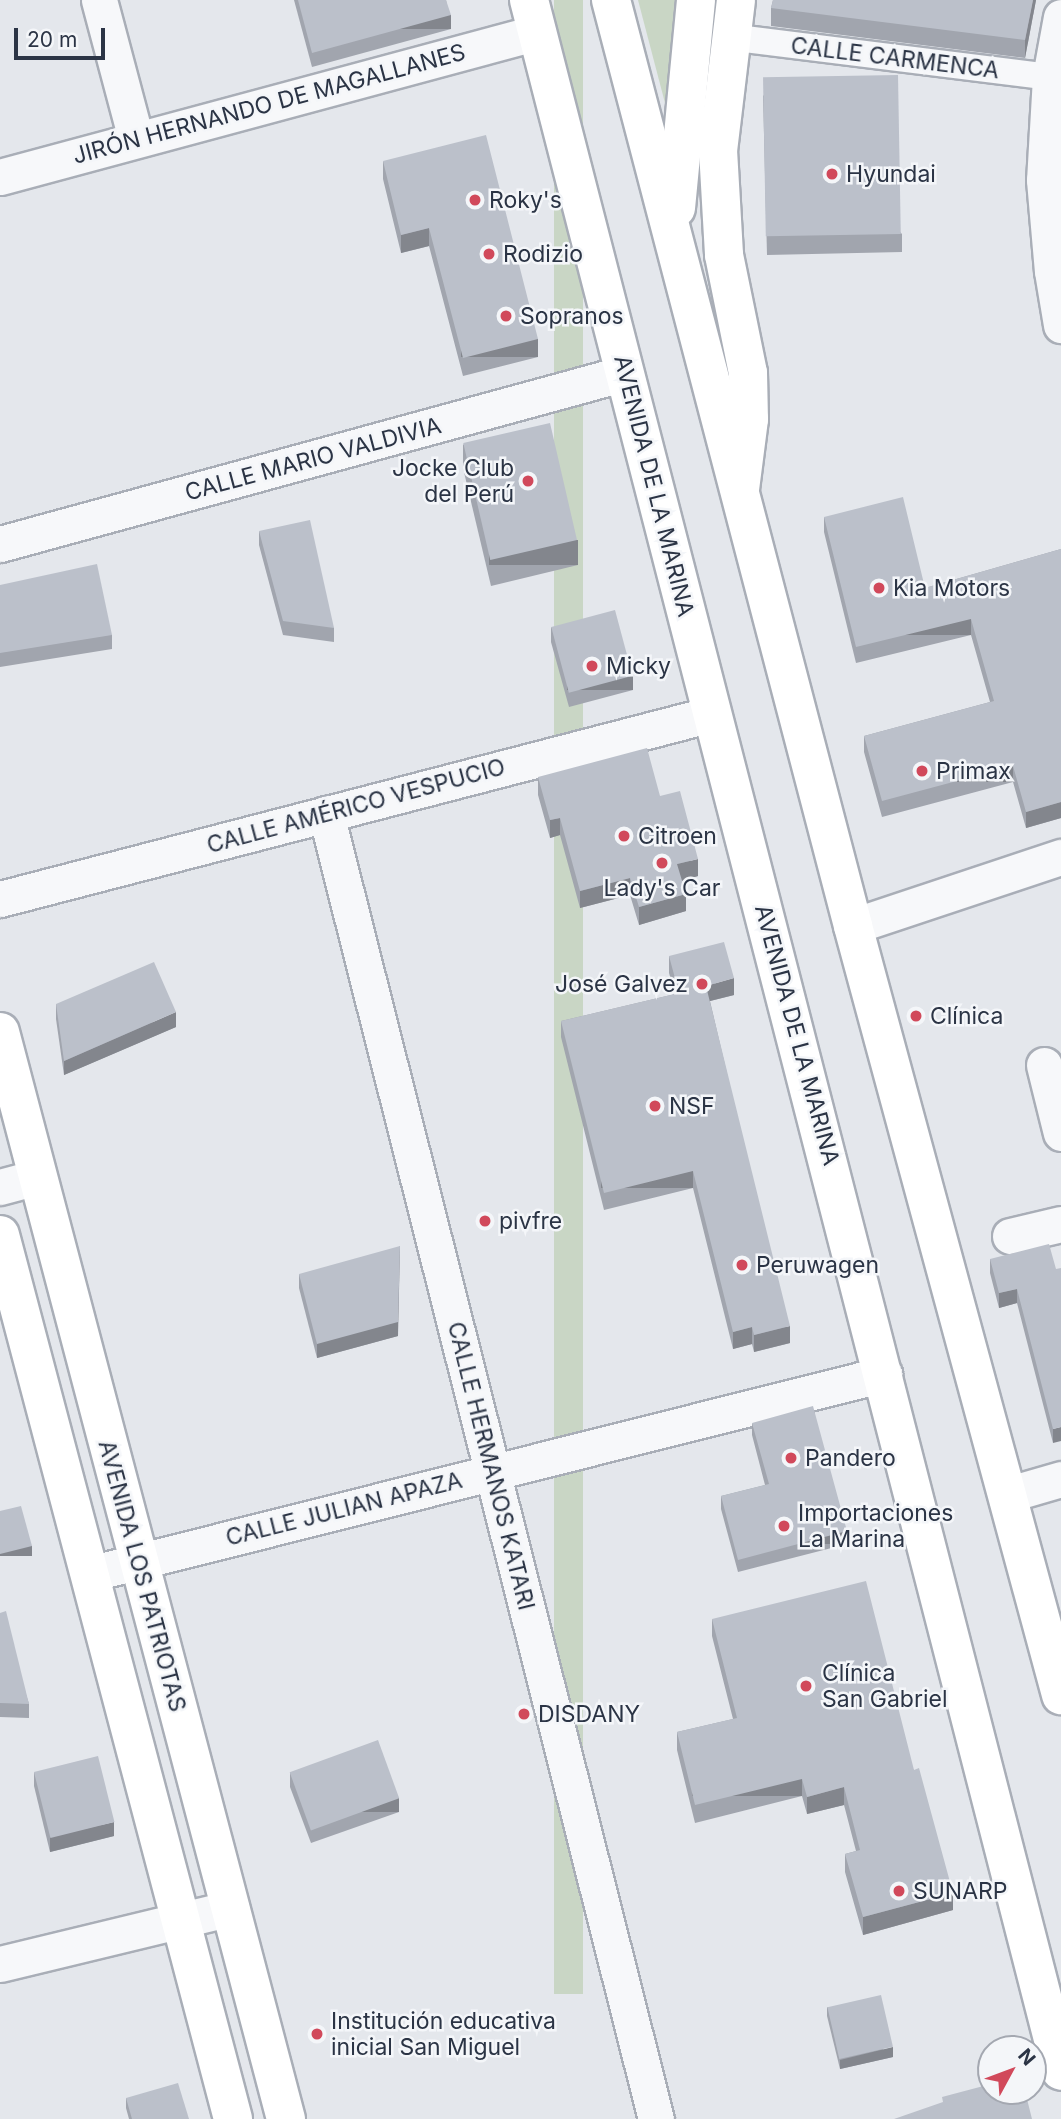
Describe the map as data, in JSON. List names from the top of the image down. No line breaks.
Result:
{"streets":{"main road":["AVENIDA DE LA MARINA","AVENIDA LOS PATRIOTAS"],"street":["CALLE CARMENCA","JIRÓN HERNANDO DE MAGALLANES","CALLE MARIO VALDIVIA","CALLE AMÉRICO VESPUCIO","CALLE HERMANOS KATARI","CALLE JULIAN APAZA"]},"crossings":[["JIRÓN HERNANDO DE MAGALLANES","AVENIDA DE LA MARINA"],["CALLE MARIO VALDIVIA","AVENIDA DE LA MARINA"],["AVENIDA DE LA MARINA","CALLE AMÉRICO VESPUCIO"],["AVENIDA DE LA MARINA","CALLE JULIAN APAZA"],["CALLE AMÉRICO VESPUCIO","CALLE HERMANOS KATARI"],["CALLE HERMANOS KATARI","CALLE JULIAN APAZA"],["CALLE JULIAN APAZA","AVENIDA LOS PATRIOTAS"]],"places":["Hyundai","Roky's","Rodizio","Sopranos","Jocke Club del Perú","Kia Motors","Micky","Primax","Citroen","Lady's Car","José Galvez","Clínica","NSF","pivfre","Peruwagen","Pandero","Importaciones La Marina","Clínica San Gabriel","DISDANY","SUNARP","Institución educativa inicial San Miguel"],"scale_bar":"20 m","north":"top right"}
